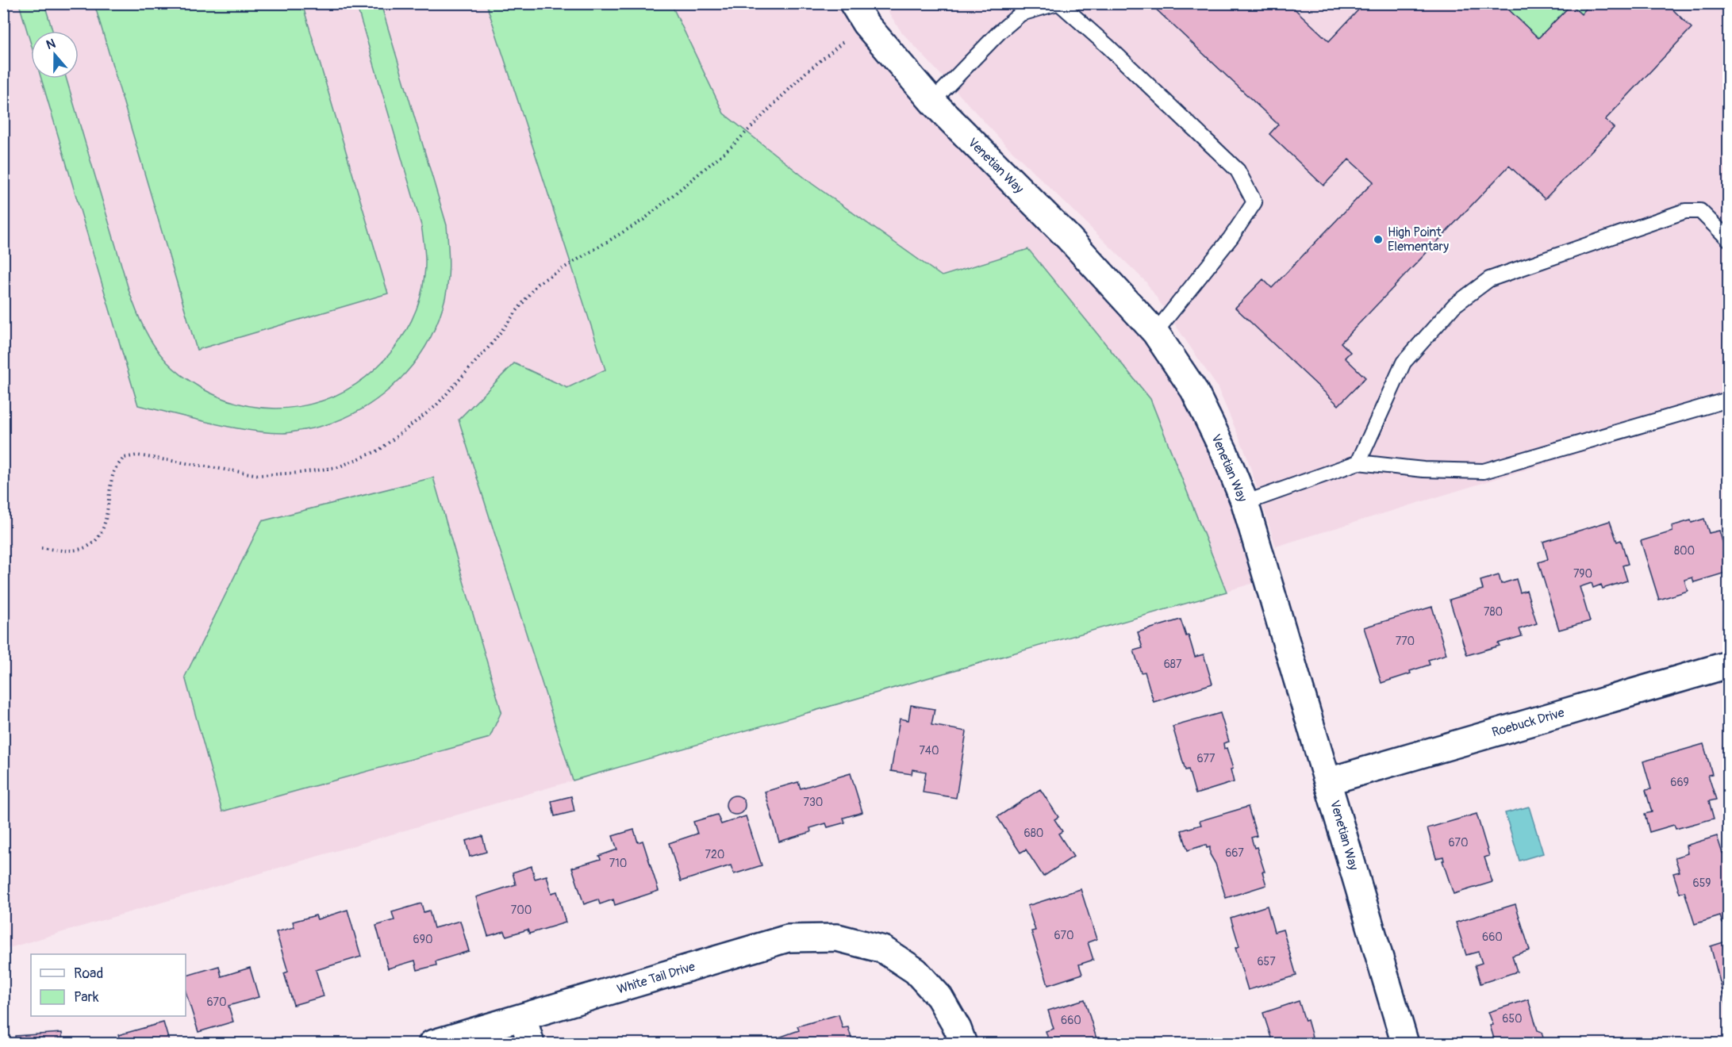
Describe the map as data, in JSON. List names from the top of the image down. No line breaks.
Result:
{"streets":{"street":["Venetian Way","Roebuck Drive","White Tail Drive"]},"crossings":[["Venetian Way","Roebuck Drive"]],"places":["High Point Elementary"],"house_numbers":["800","790","780","770","687","740","677","669","730","680","670","667","720","710","659","700","670","660","690","657","670","650","660"],"legend":["Road","Park"],"north":"top"}
